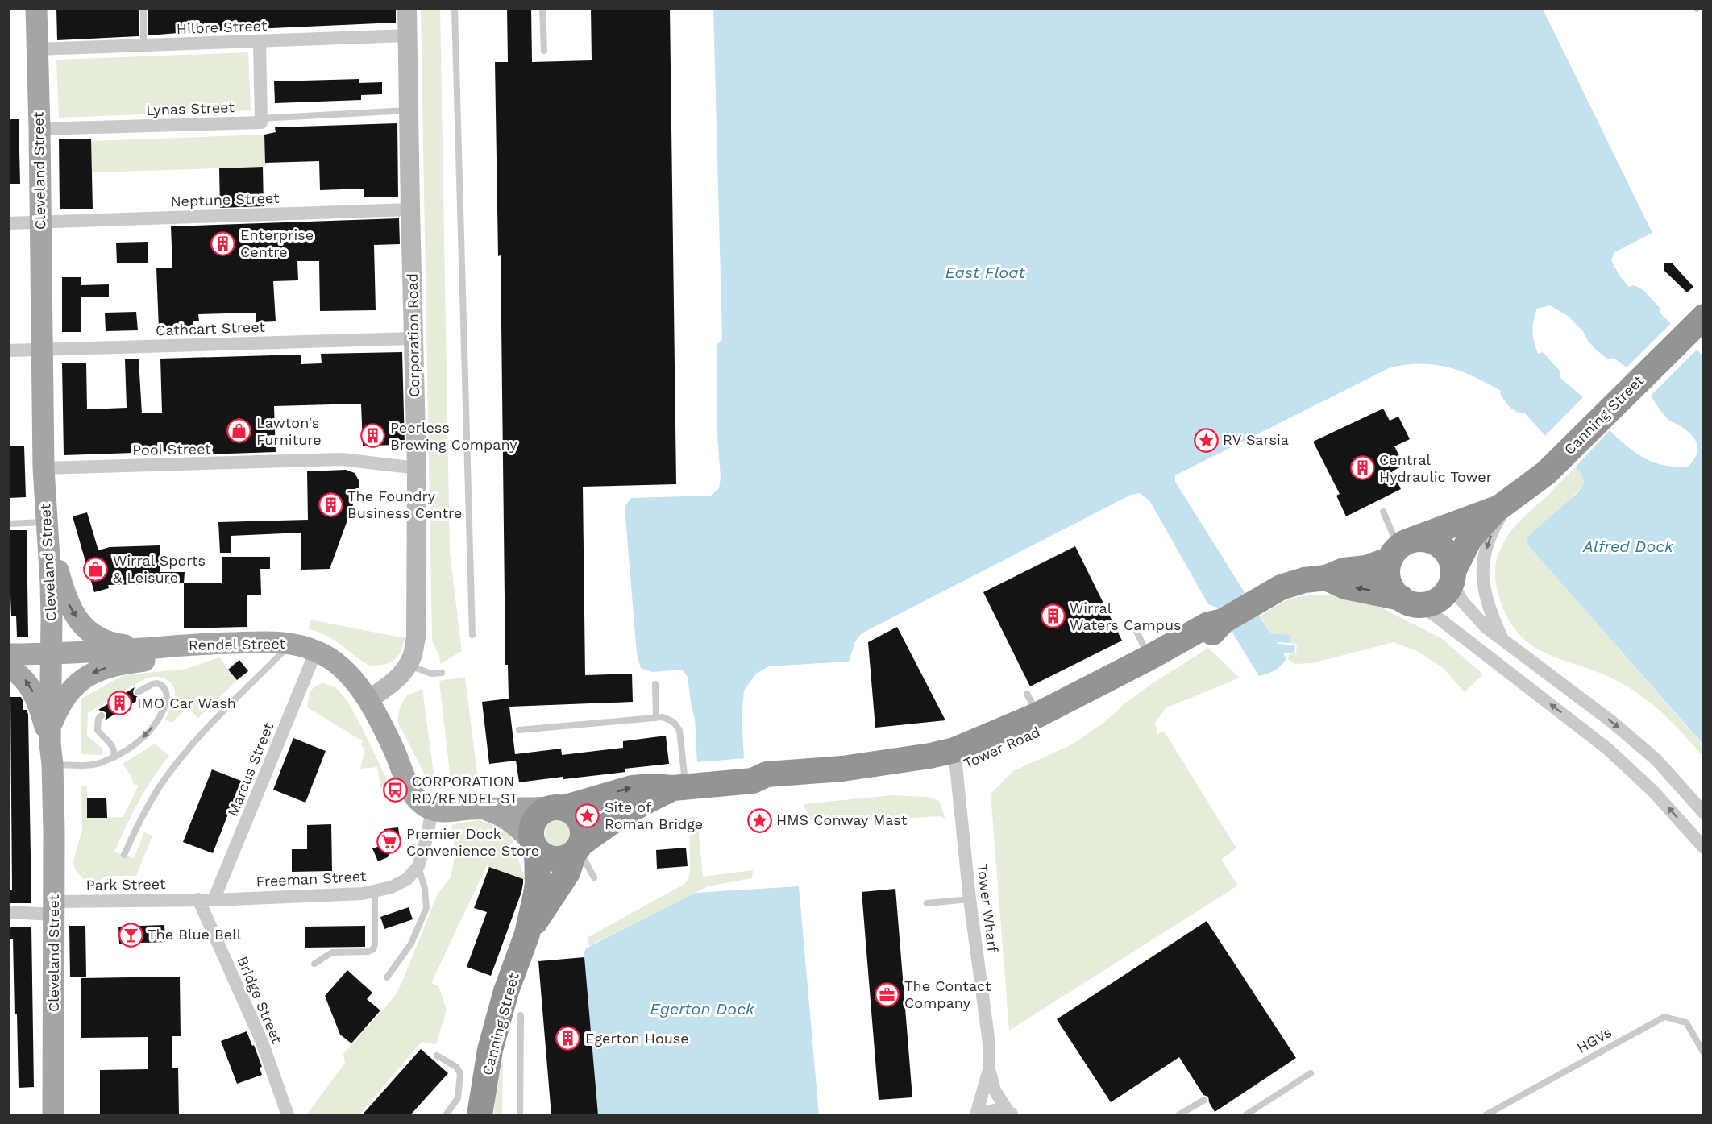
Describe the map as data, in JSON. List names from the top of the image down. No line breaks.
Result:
{"streets":{"highway":["Canning Street","Tower Road"],"main road":["Cleveland Street","Corporation Road","Rendel Street"],"street":["Hilbre Street","Lynas Street","Neptune Street","Cathcart Street","Pool Street","Marcus Street","Freeman Street","Park Street","Tower Wharf","Bridge Street"],"lane":["HGVs"]},"crossings":[["Hilbre Street","Cleveland Street"],["Hilbre Street","Corporation Road"],["Lynas Street","Cleveland Street"],["Cleveland Street","Neptune Street"],["Cleveland Street","Cathcart Street"],["Cleveland Street","Pool Street"],["Cleveland Street","Rendel Street"],["Cleveland Street","Park Street"],["Neptune Street","Corporation Road"],["Cathcart Street","Corporation Road"],["Corporation Road","Pool Street"],["Corporation Road","Rendel Street"],["Canning Street","Tower Road"],["Rendel Street","Marcus Street"],["Tower Road","Tower Wharf"],["Marcus Street","Freeman Street"],["Freeman Street","Park Street"],["Freeman Street","Bridge Street"],["Park Street","Bridge Street"]],"water":["East Float","Alfred Dock","Egerton Dock"],"places":{"building":["Enterprise Centre","Peerless Brewing Company","Central Hydraulic Tower","The Foundry Business Centre","Wirral Waters Campus","IMO Car Wash","Egerton House"],"shop":["Lawton's Furniture","Wirral Sports & Leisure"],"place":["RV Sarsia","Site of Roman Bridge","HMS Conway Mast"],"bus stop":["CORPORATION RD/RENDEL ST"],"supermarket":["Premier Dock Convenience Store"],"bar":["The Blue Bell"],"office":["The Contact Company"]}}
